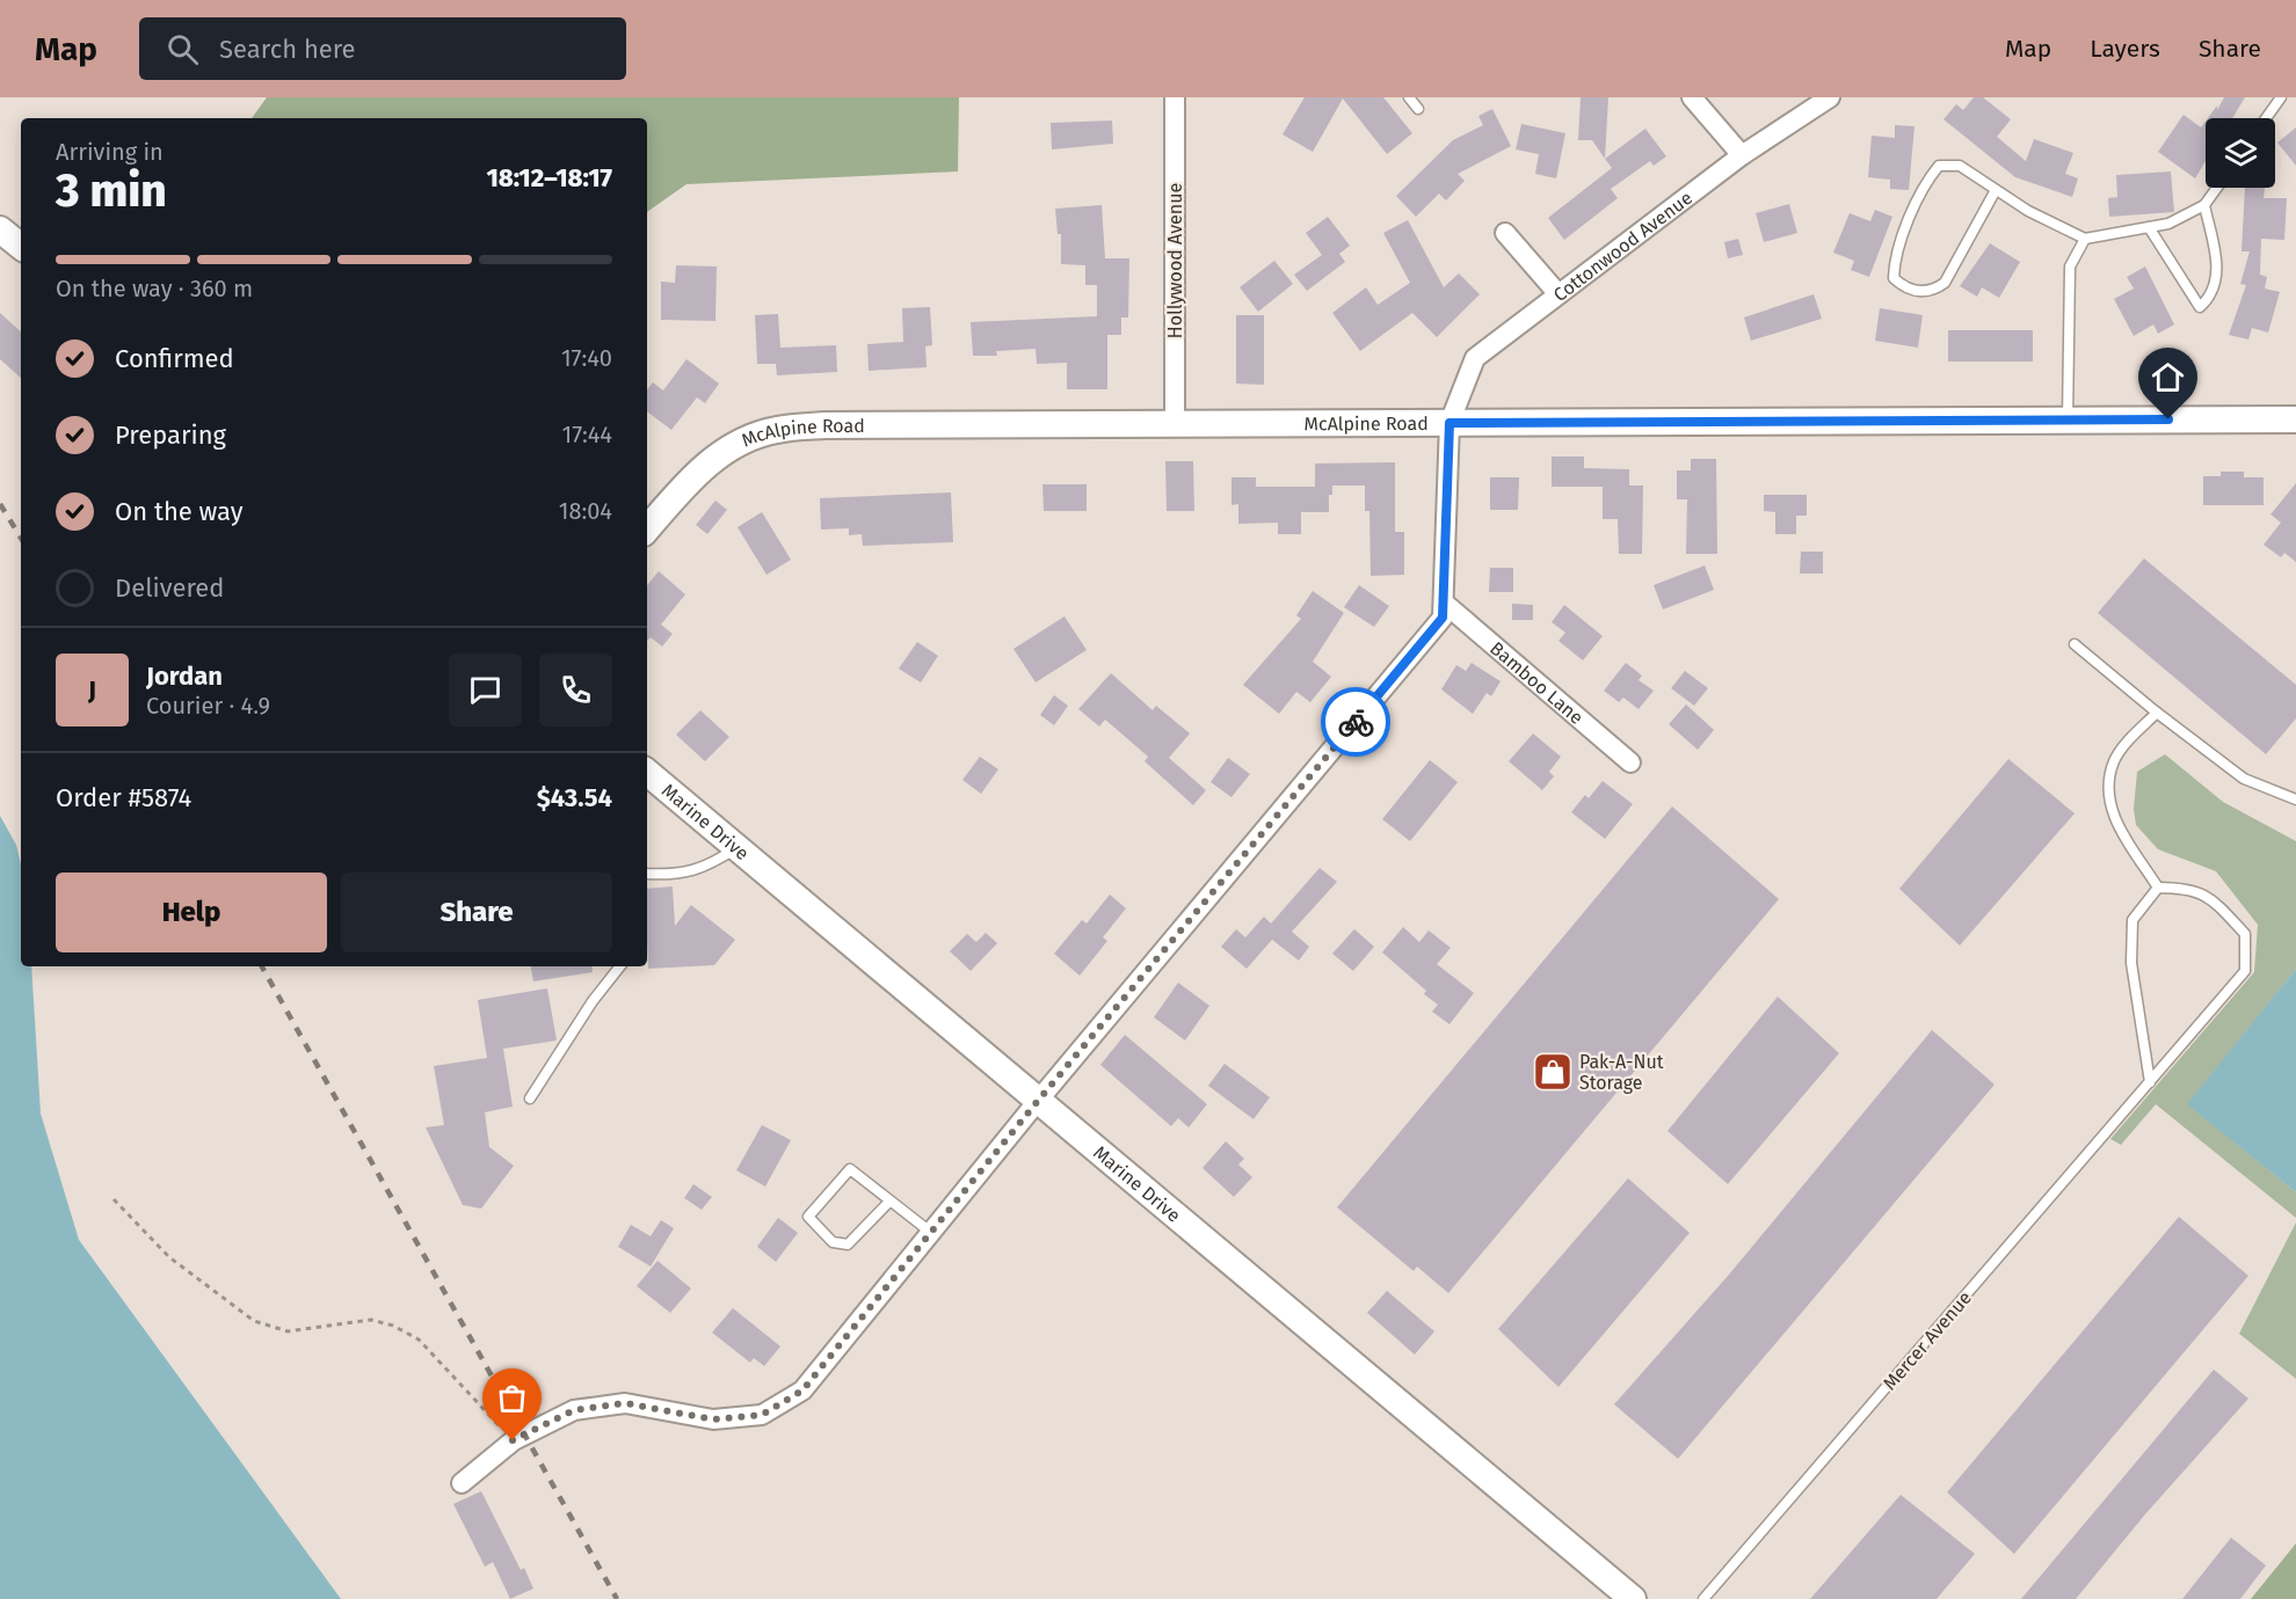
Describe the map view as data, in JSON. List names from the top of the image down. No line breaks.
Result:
{"streets":{"street":["Cottonwood Avenue","Hollywood Avenue","McAlpine Road","Bamboo Lane","Marine Drive"],"lane":["Mercer Avenue"]},"crossings":[["Cottonwood Avenue","McAlpine Road"],["Cottonwood Avenue","Bamboo Lane"],["Hollywood Avenue","McAlpine Road"]],"places":{"shop":["Pak-A-Nut Storage"]},"page":{"header":"Map","search":"Search here","nav":["Map","Layers","Share"],"heading":["3 min","Arriving in","18:12–18:17"],"panel":["Jordan","Courier · 4.9","Order #5874","$43.54"],"bar":"On the way · 360 m","list":[["Confirmed","17:40"],["Preparing","17:44"],["On the way","18:04"],"Delivered"],"round":"J","buttons":["Help","Share"]}}
